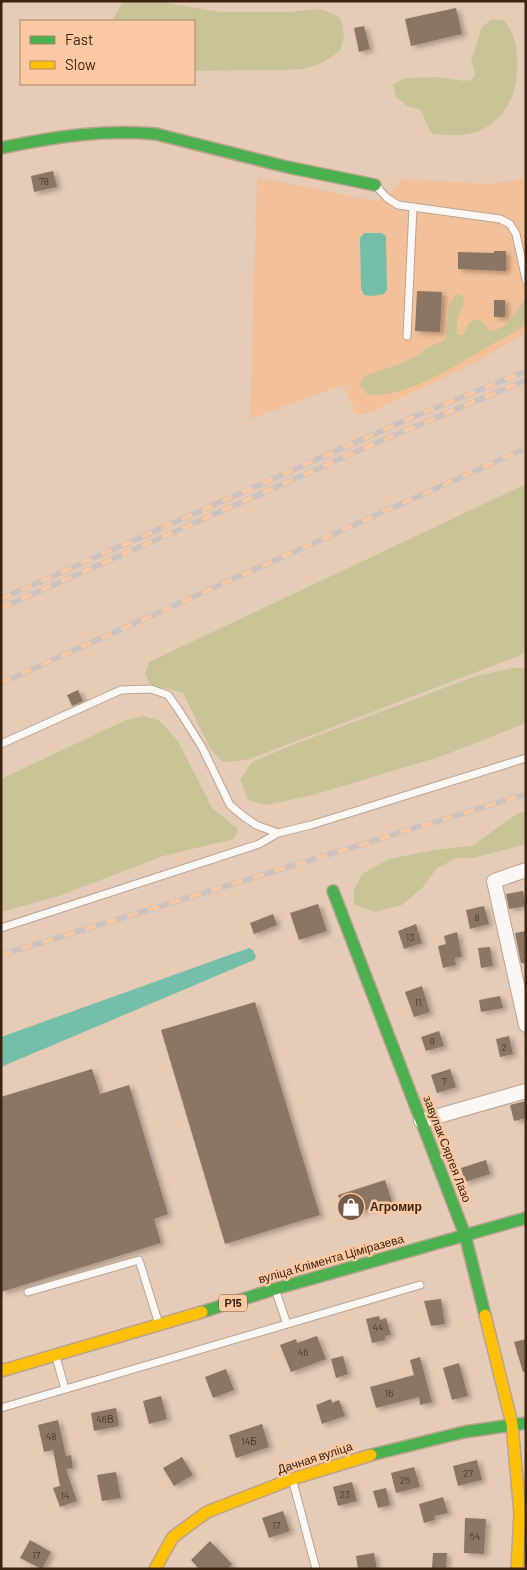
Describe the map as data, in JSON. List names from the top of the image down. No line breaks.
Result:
{"streets":{"street":["завулак Сяргея Лазо","вуліца Клімента Ціміразева","Р15","Дачная вуліца"]},"crossings":[["завулак Сяргея Лазо","вуліца Клімента Ціміразева"],["завулак Сяргея Лазо","Дачная вуліца"]],"places":{"shop":["Агромир"]},"house_numbers":["78","8","13","11","9","2","7","44","46","16","46В","48","14Б","27","25","23","14","17","54","17"],"legend":["Fast","Slow"]}
